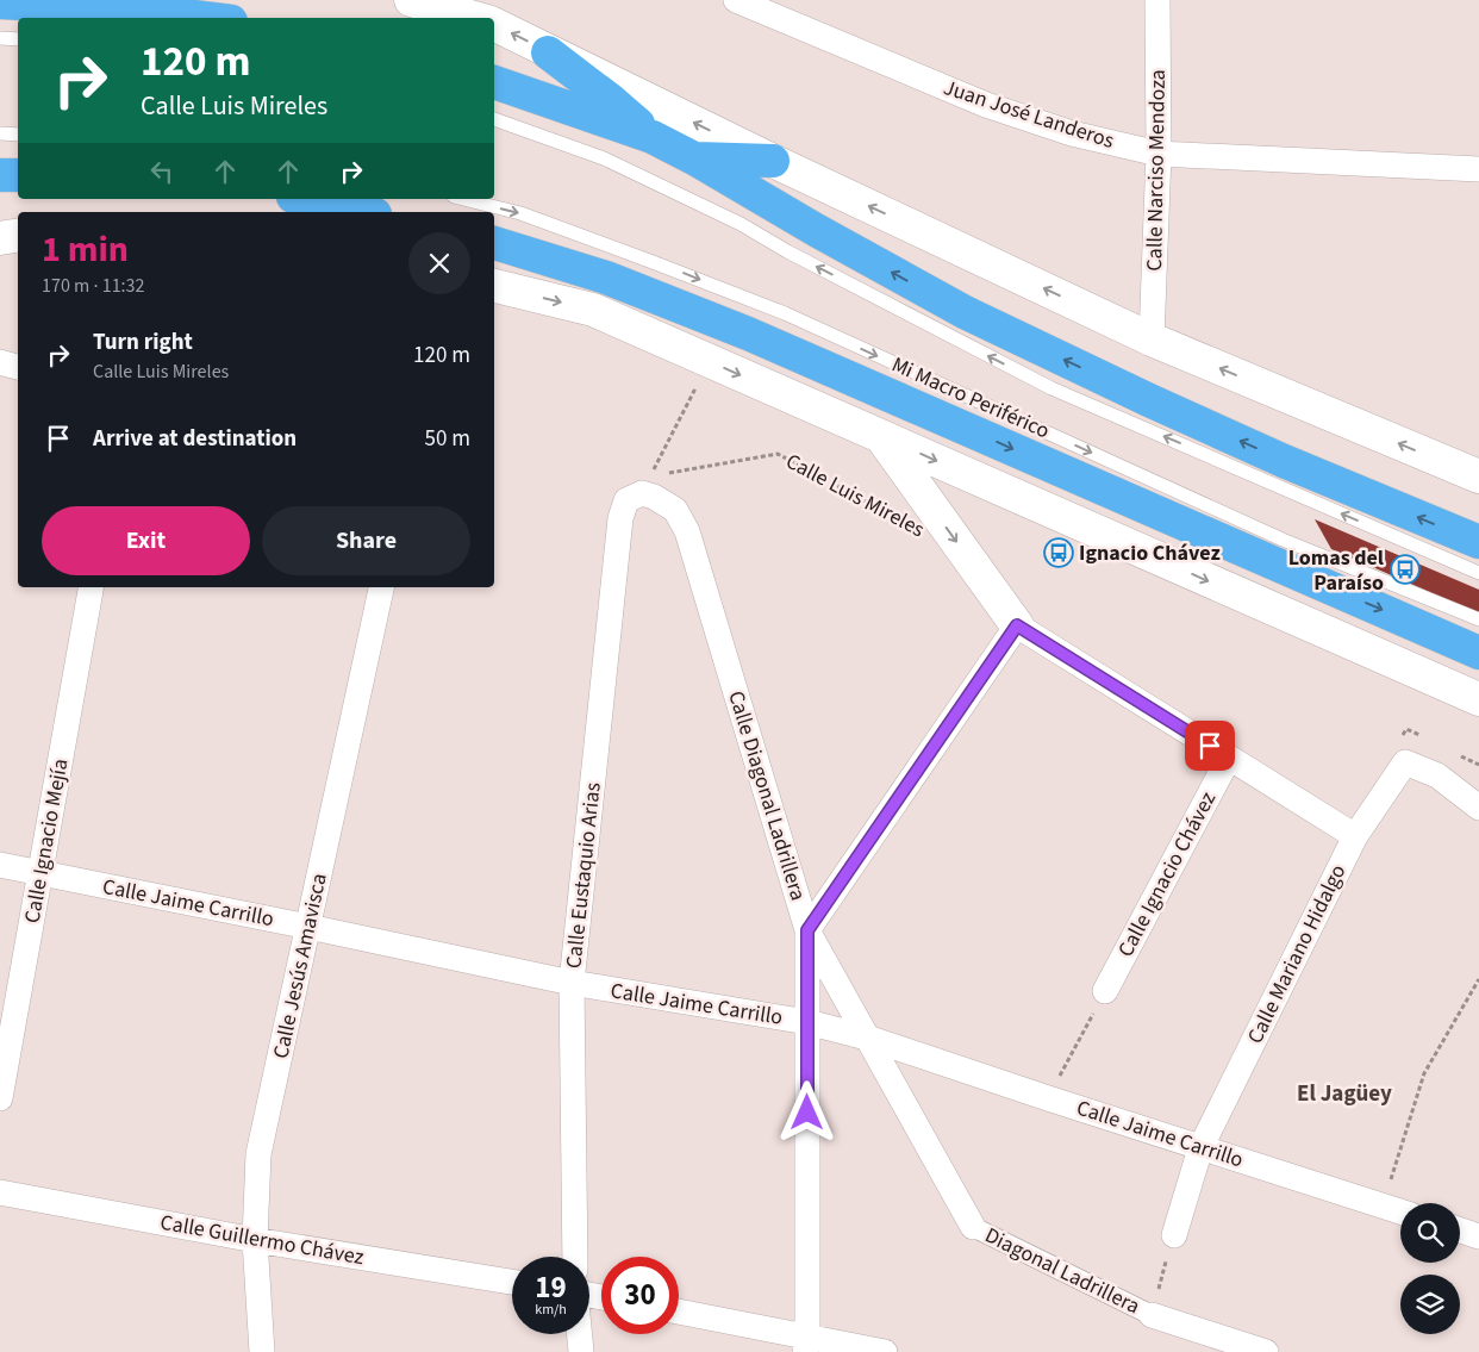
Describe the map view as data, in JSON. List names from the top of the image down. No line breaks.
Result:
{"streets":{"street":["Juan José Landeros","Calle Narciso Mendoza","Calle Diagonal Ladrillera","Calle Ignacio Mejía","Calle Ignacio Chávez","Calle Eustaquio Arias","Calle Jaime Carrillo","Calle Mariano Hidalgo","Calle Jesús Amavisca","Calle Guillermo Chávez","Diagonal Ladrillera"],"lane":["Mi Macro Periférico"],"path":["Calle Luis Mireles"]},"crossings":[["Juan José Landeros","Calle Narciso Mendoza"],["Calle Luis Mireles","Calle Diagonal Ladrillera"],["Calle Luis Mireles","Calle Eustaquio Arias"],["Calle Diagonal Ladrillera","Calle Eustaquio Arias"],["Calle Diagonal Ladrillera","Calle Jaime Carrillo"],["Calle Diagonal Ladrillera","Diagonal Ladrillera"],["Calle Ignacio Mejía","Calle Jaime Carrillo"],["Calle Eustaquio Arias","Calle Jaime Carrillo"],["Calle Jaime Carrillo","Calle Mariano Hidalgo"],["Calle Jaime Carrillo","Calle Jesús Amavisca"],["Calle Jesús Amavisca","Calle Guillermo Chávez"]],"districts":["El Jagüey"],"places":{"bus stop":["Ignacio Chávez","Lomas del Paraíso"]},"page":{"turn":["120 m","Calle Luis Mireles"],"heading":["1 min","170 m · 11:32"],"list":[{"name":"Turn right","note":"Calle Luis Mireles","value":"120 m"},{"name":"Arrive at destination","value":"50 m"}],"buttons":["Exit","Share"],"speed":"19 km/h","limit":"30"}}
